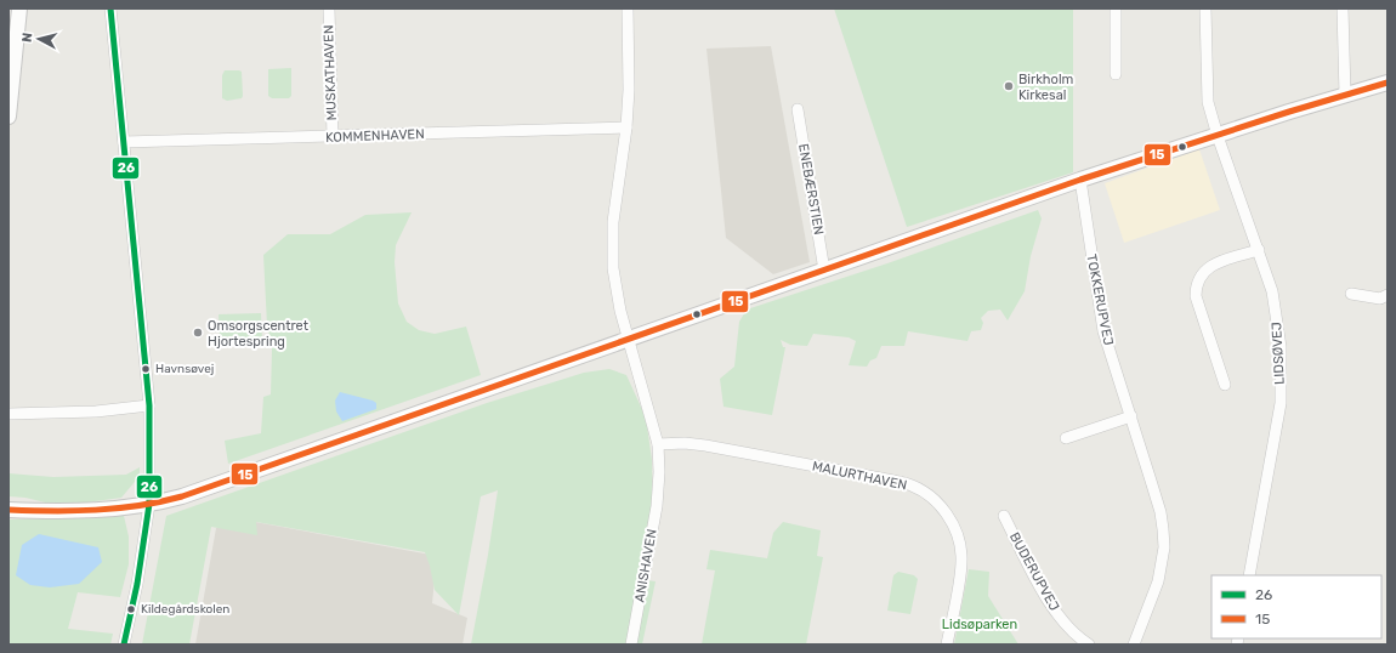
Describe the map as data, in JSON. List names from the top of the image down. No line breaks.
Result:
{"streets":{"street":["MUSKATHAVEN","KOMMENHAVEN","ENEBÆRSTIEN","TOKKERUPVEJ","LIDSØVEJ","MALURTHAVEN","ANISHAVEN","BUDERUPVEJ"]},"crossings":[["MUSKATHAVEN","KOMMENHAVEN"],["MALURTHAVEN","ANISHAVEN"]],"parks":["Lidsøparken"],"places":["Birkholm Kirkesal","Omsorgscentret Hjortespring","Havnsøvej","Kildegårdskolen"],"lines":["transit line 26","transit line 15"],"legend":["26","15"],"north":"left"}
